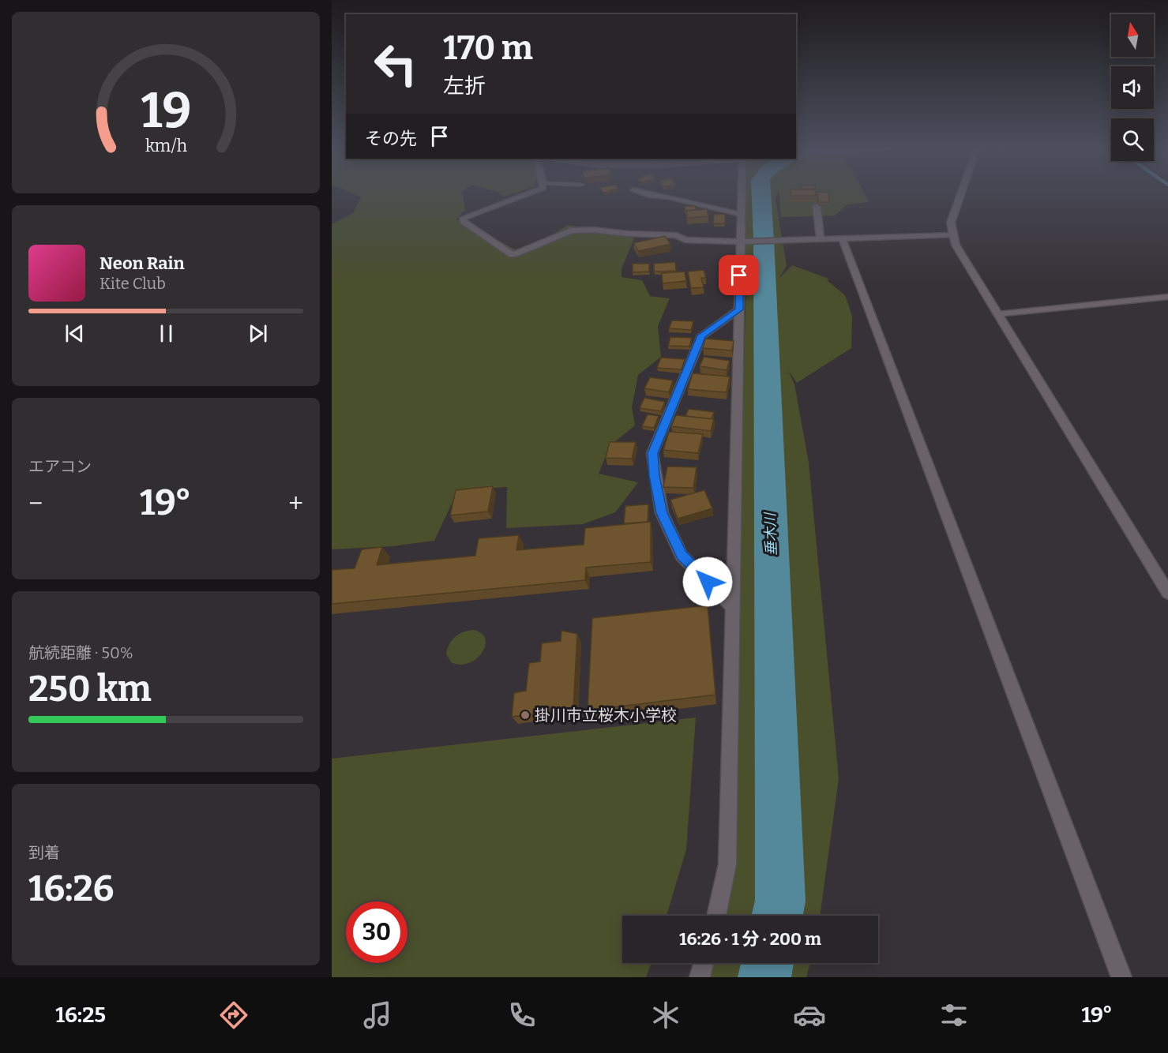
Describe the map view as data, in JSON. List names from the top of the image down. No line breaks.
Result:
{"water":["垂木川"],"places":["掛川市立桜木小学校"],"north":"top","page":{"turn":["170 m","左折"],"then":"その先","song":["Neon Rain","Kite Club"],"tile":["エアコン",["航続距離 · 50%","250 km"],["到着","16:26"]],"heat":["−","19°","+"],"limit":"30","trip":"16:26 · 1 分 · 200 m","tabs":["16:25","19°"],"gauge":["19","km/h"]}}
